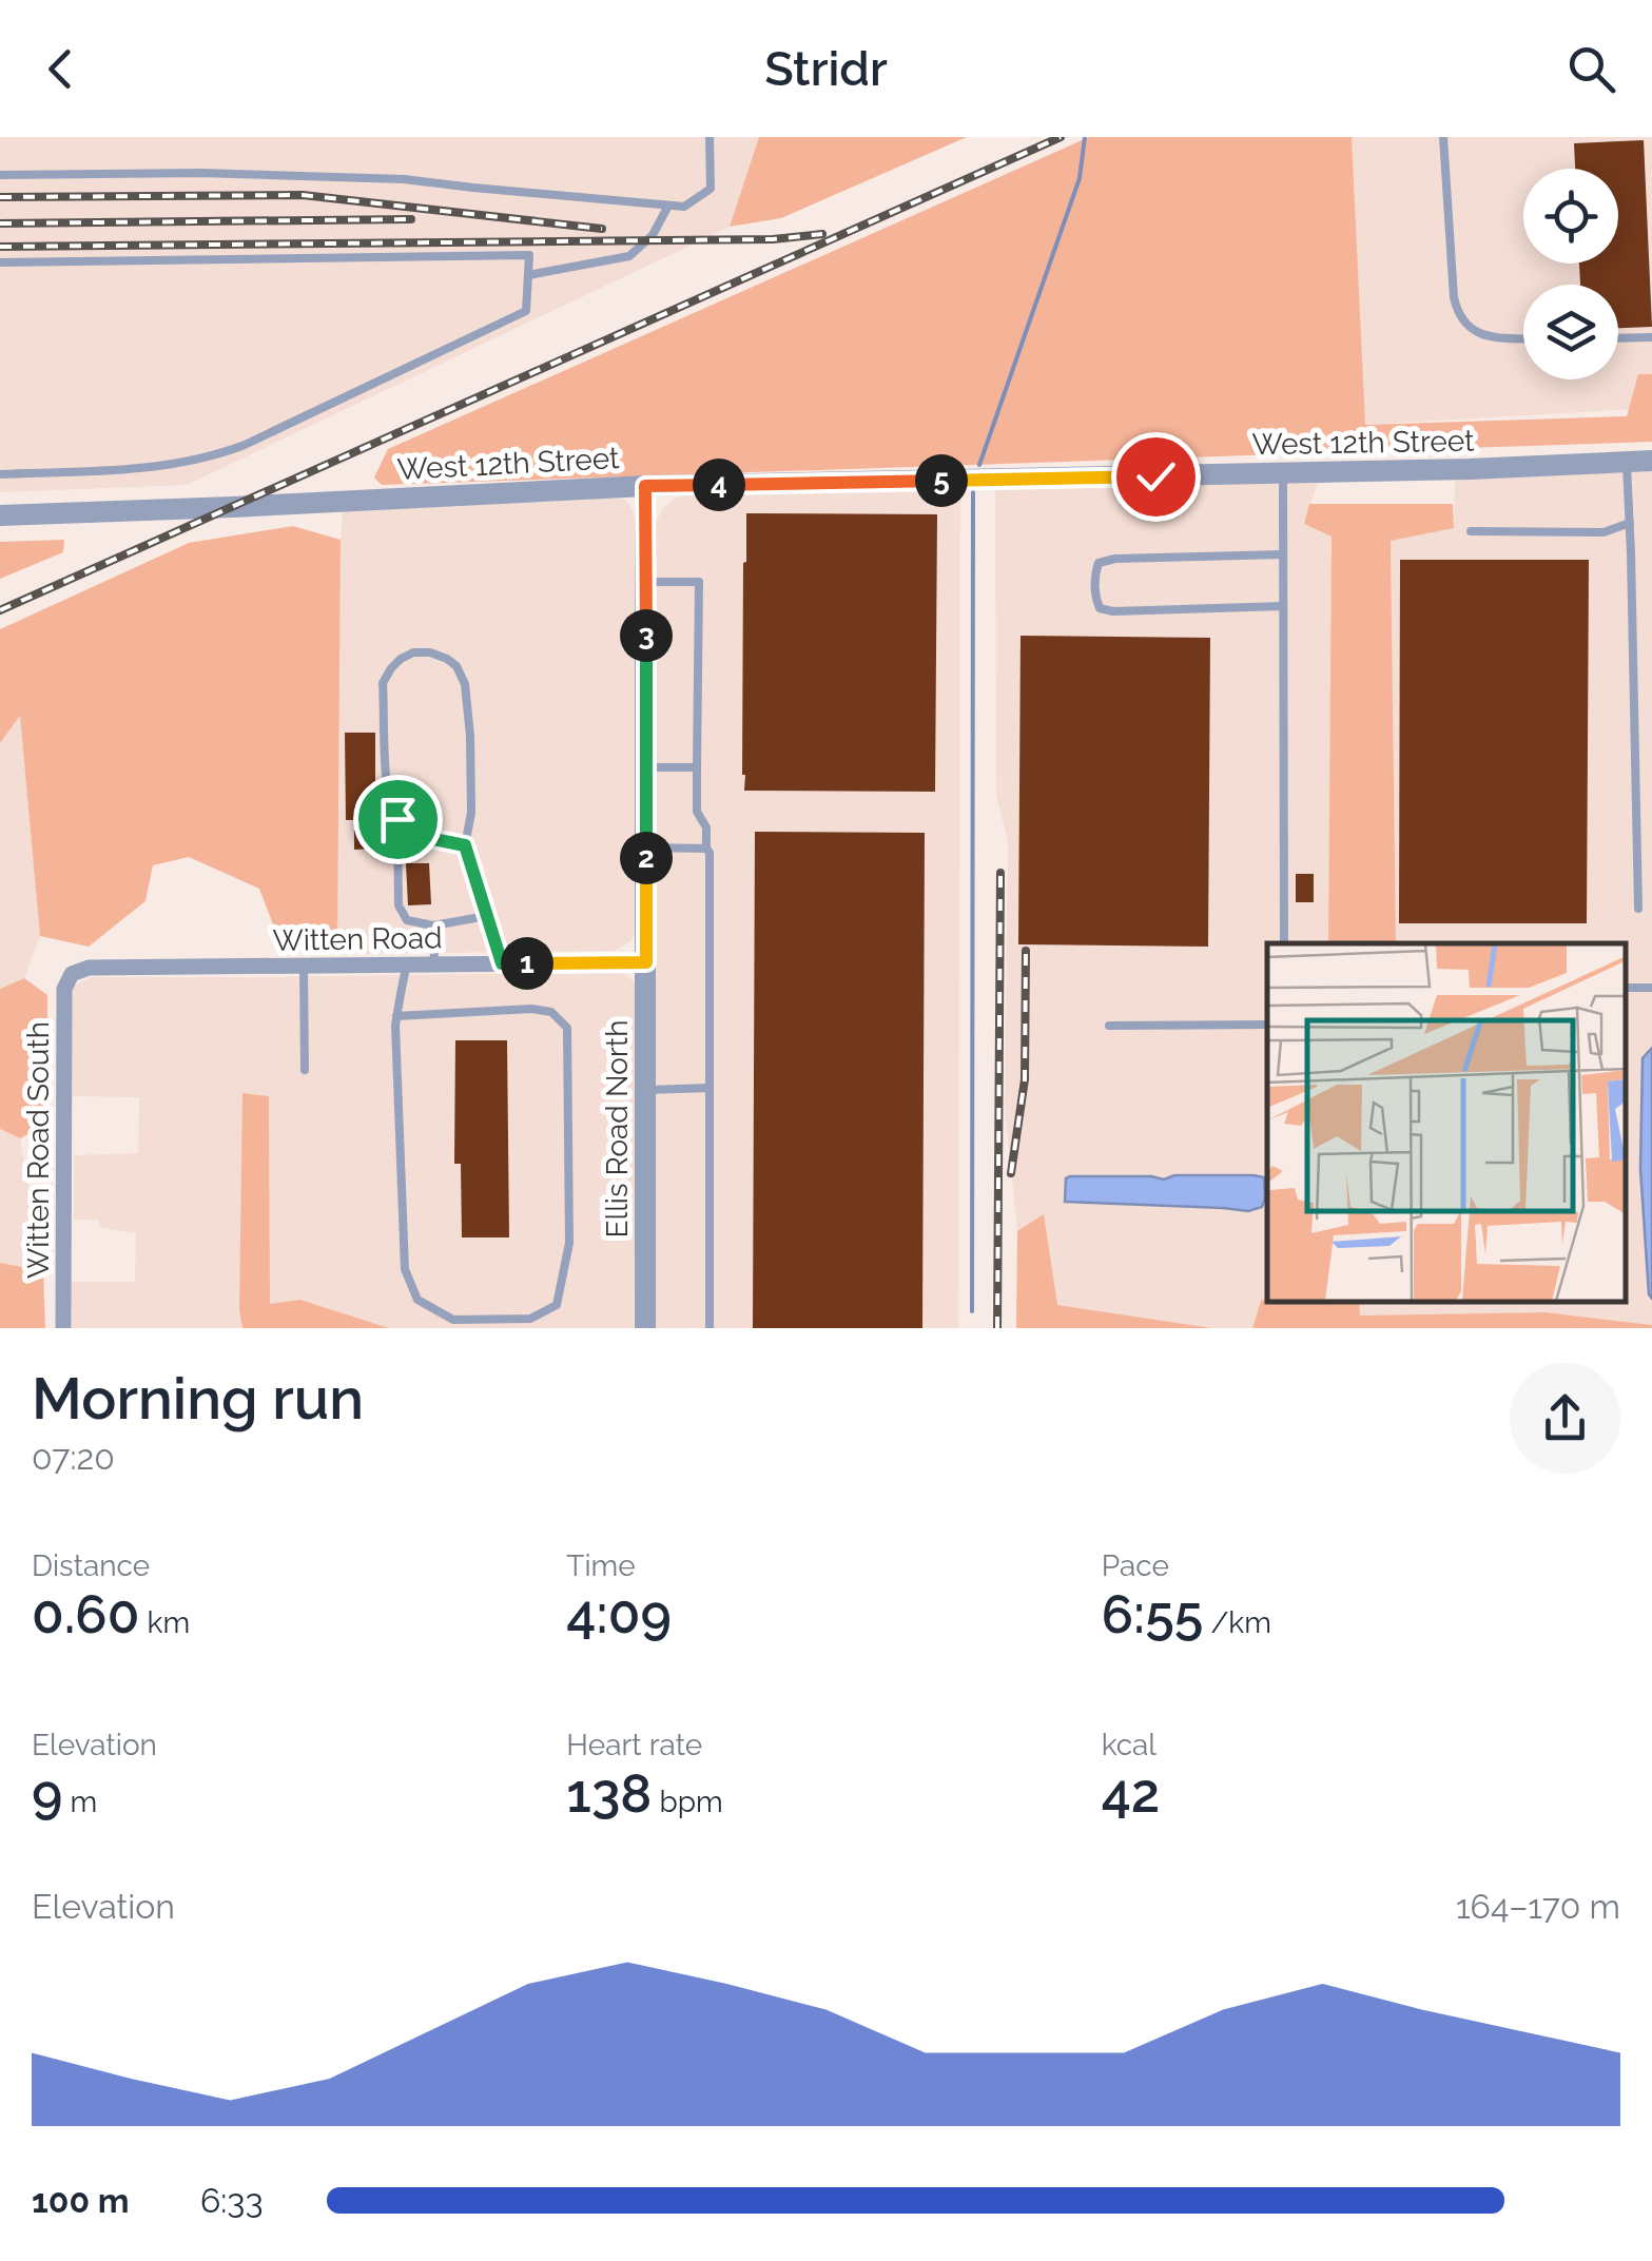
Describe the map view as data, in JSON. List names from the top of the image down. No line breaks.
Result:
{"streets":{"street":["West 12th Street","Witten Road","Ellis Road North","Witten Road South"]},"crossings":[["West 12th Street","Ellis Road North"],["Witten Road","Ellis Road North"],["Witten Road","Witten Road South"]],"page":{"header":"Stridr","pins":["5","4","3","2","1"],"heading":["Morning run","07:20"],"stats":[["Distance","0.60 km"],["Time","4:09"],["Pace","6:55 /km"],["Elevation","9 m"],["Heart rate","138 bpm"],["kcal","42"]],"chart":["Elevation","164–170 m"],"list":[{"name":"100 m","note":"6:33"}]}}
